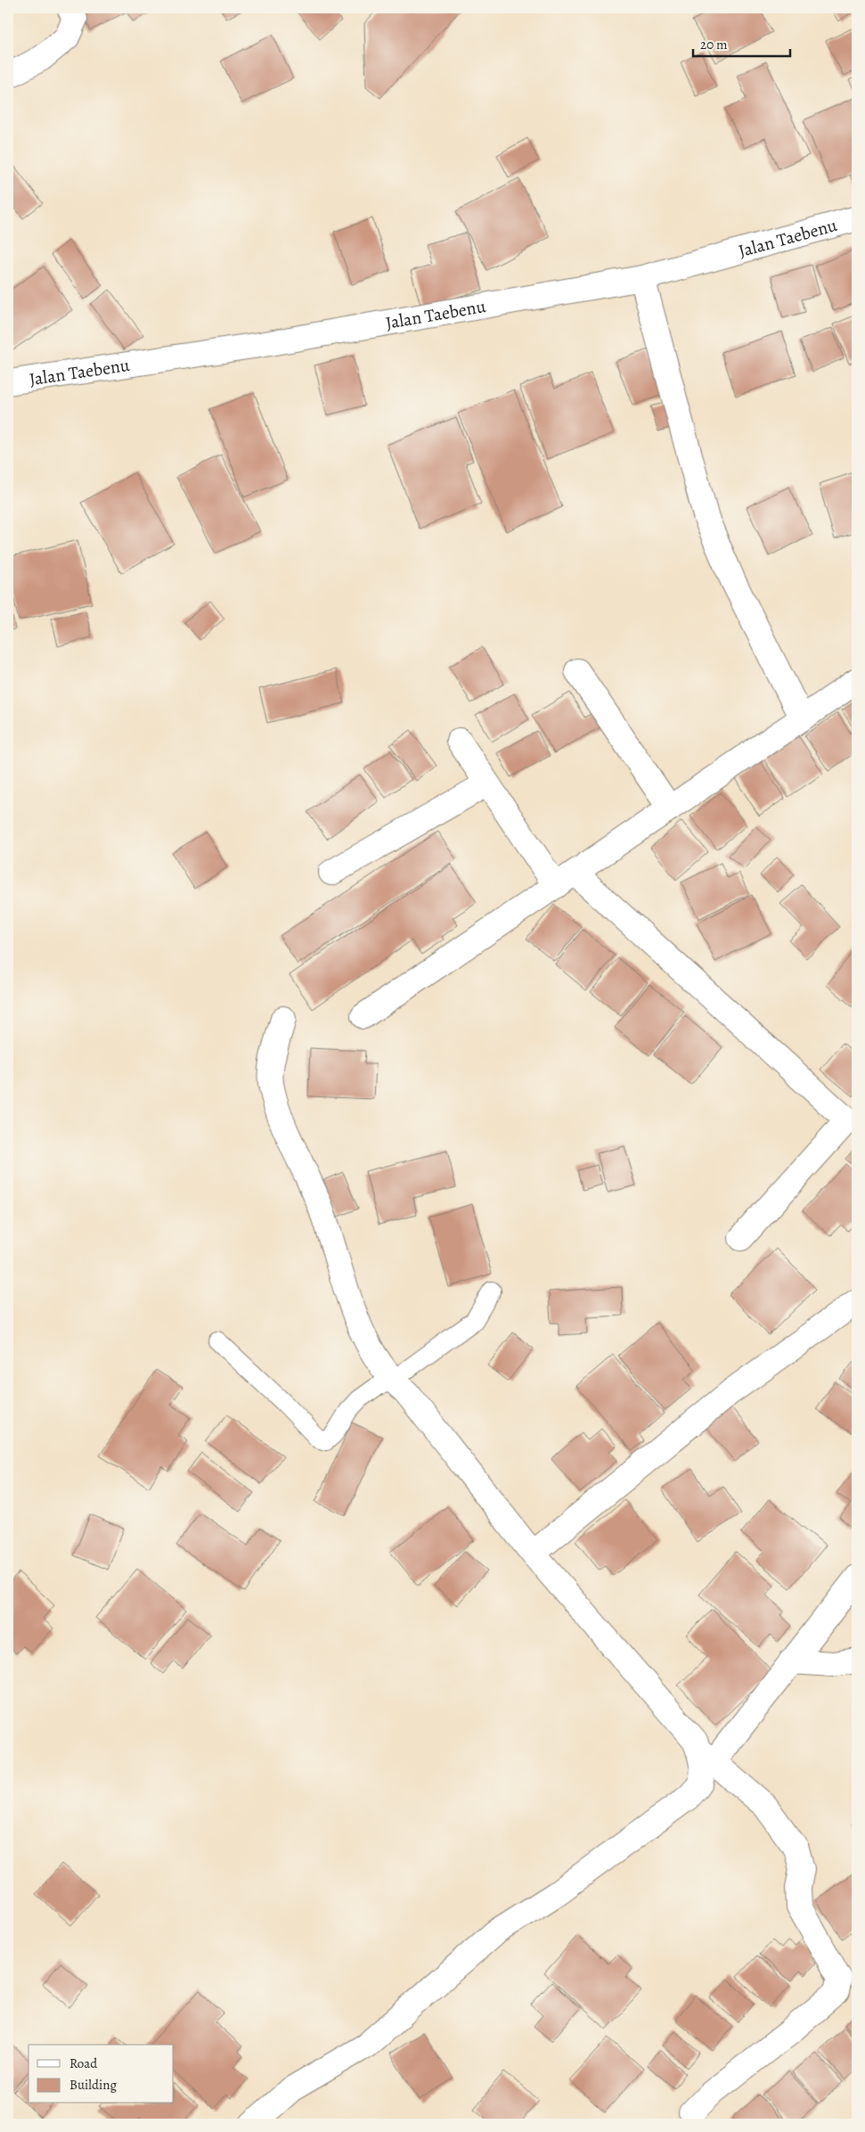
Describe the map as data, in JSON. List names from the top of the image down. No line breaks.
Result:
{"streets":{"street":["Jalan Taebenu"]},"legend":["Road","Building"],"scale_bar":"20 m"}
